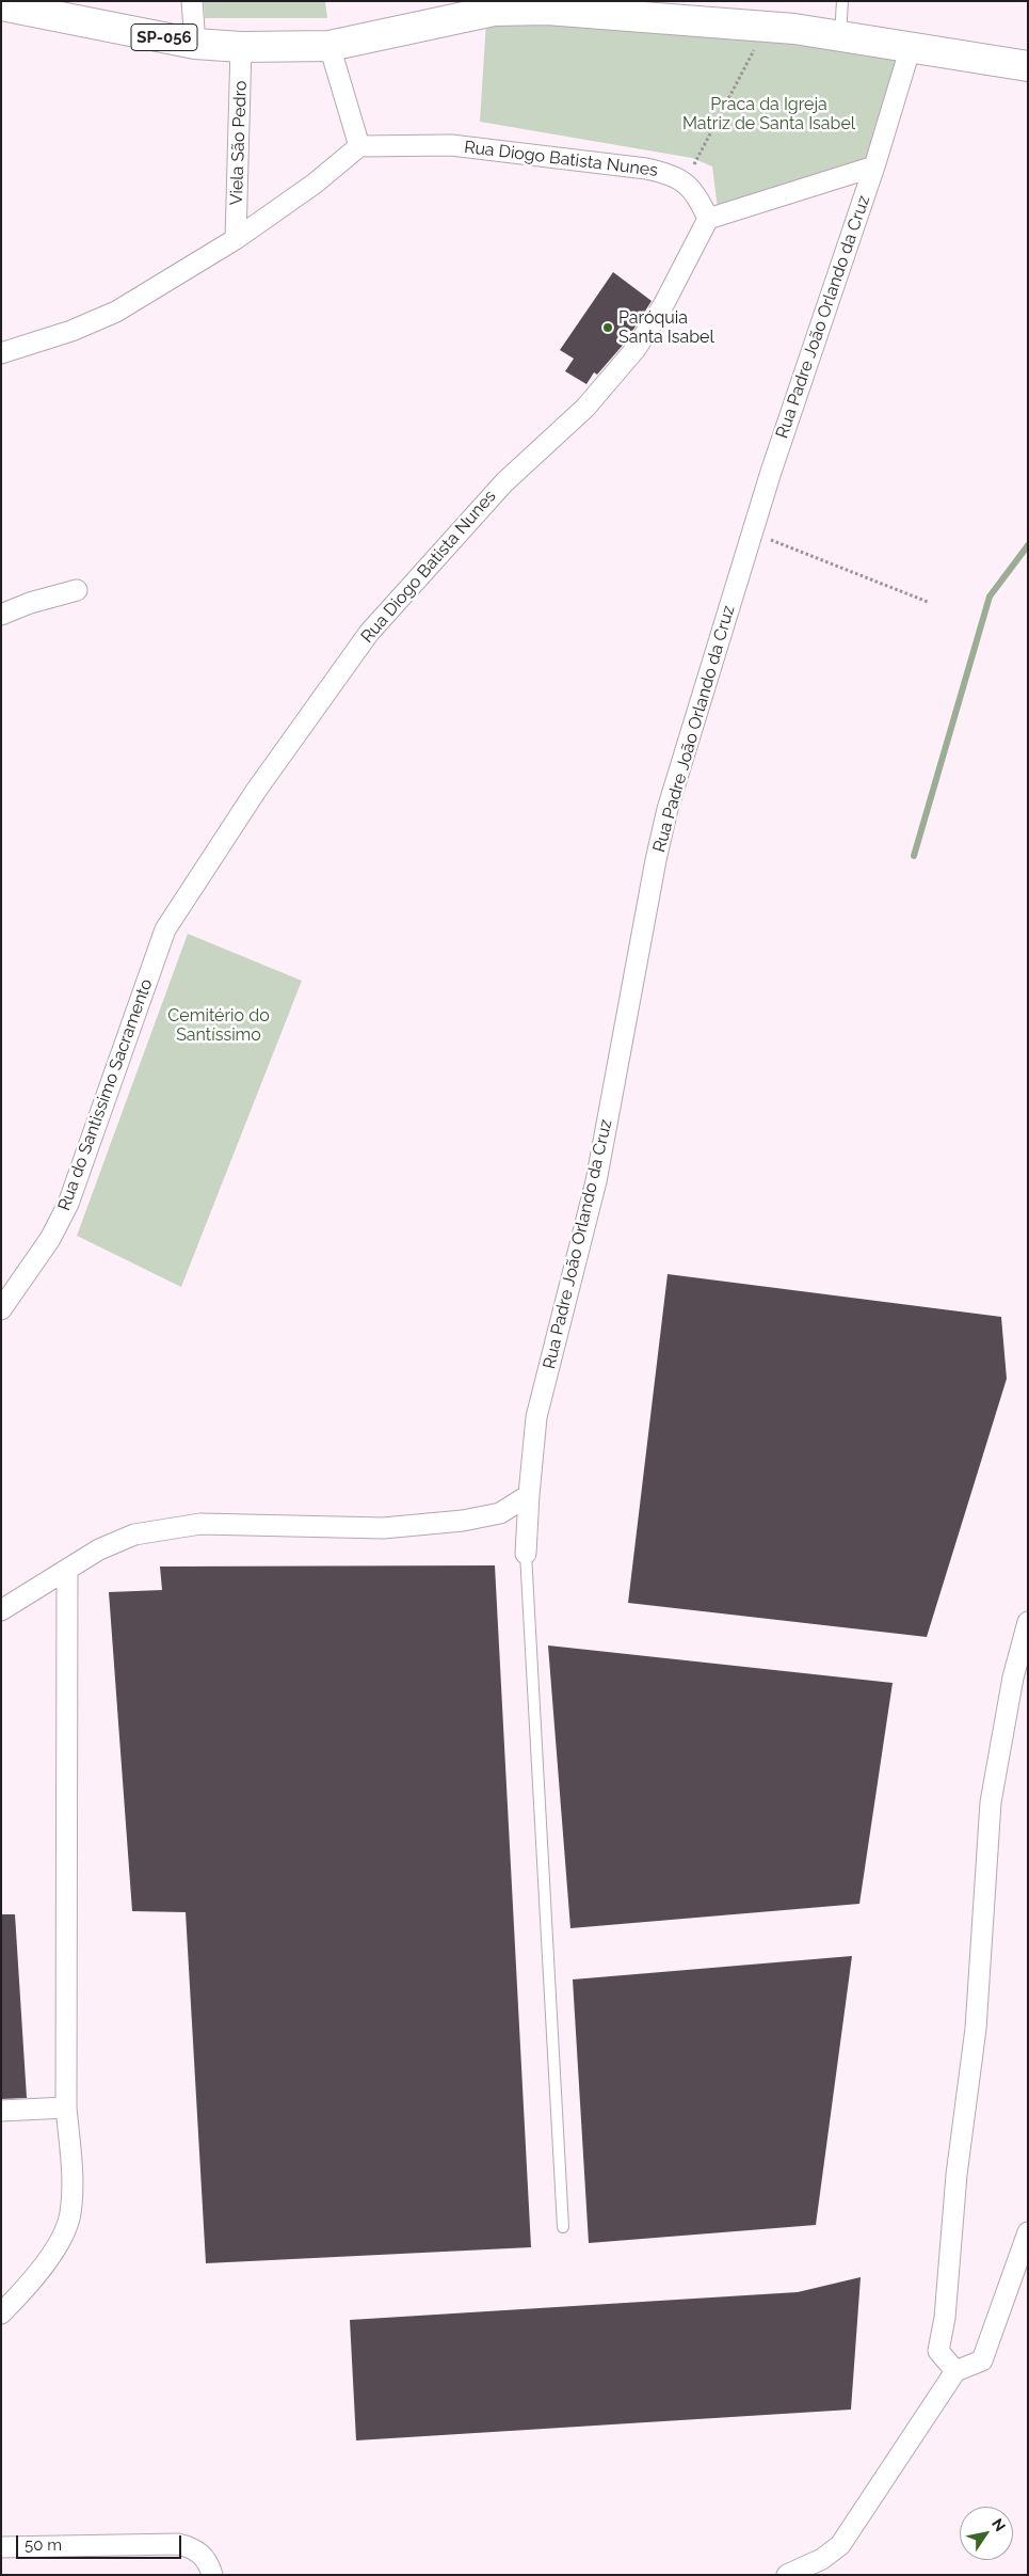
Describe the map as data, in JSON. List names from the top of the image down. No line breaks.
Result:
{"streets":{"main road":["SP-056"],"street":["Viela São Pedro","Rua Diogo Batista Nunes","Rua Padre João Orlando da Cruz","Rua do Santissimo Sacramento"]},"crossings":[["SP-056","Viela São Pedro"],["SP-056","Rua Padre João Orlando da Cruz"],["Rua Diogo Batista Nunes","Rua do Santissimo Sacramento"]],"parks":["Praca da Igreja Matriz de Santa Isabel","Cemitério do Santíssimo"],"places":["Paróquia Santa Isabel"],"scale_bar":"50 m","north":"top right"}
